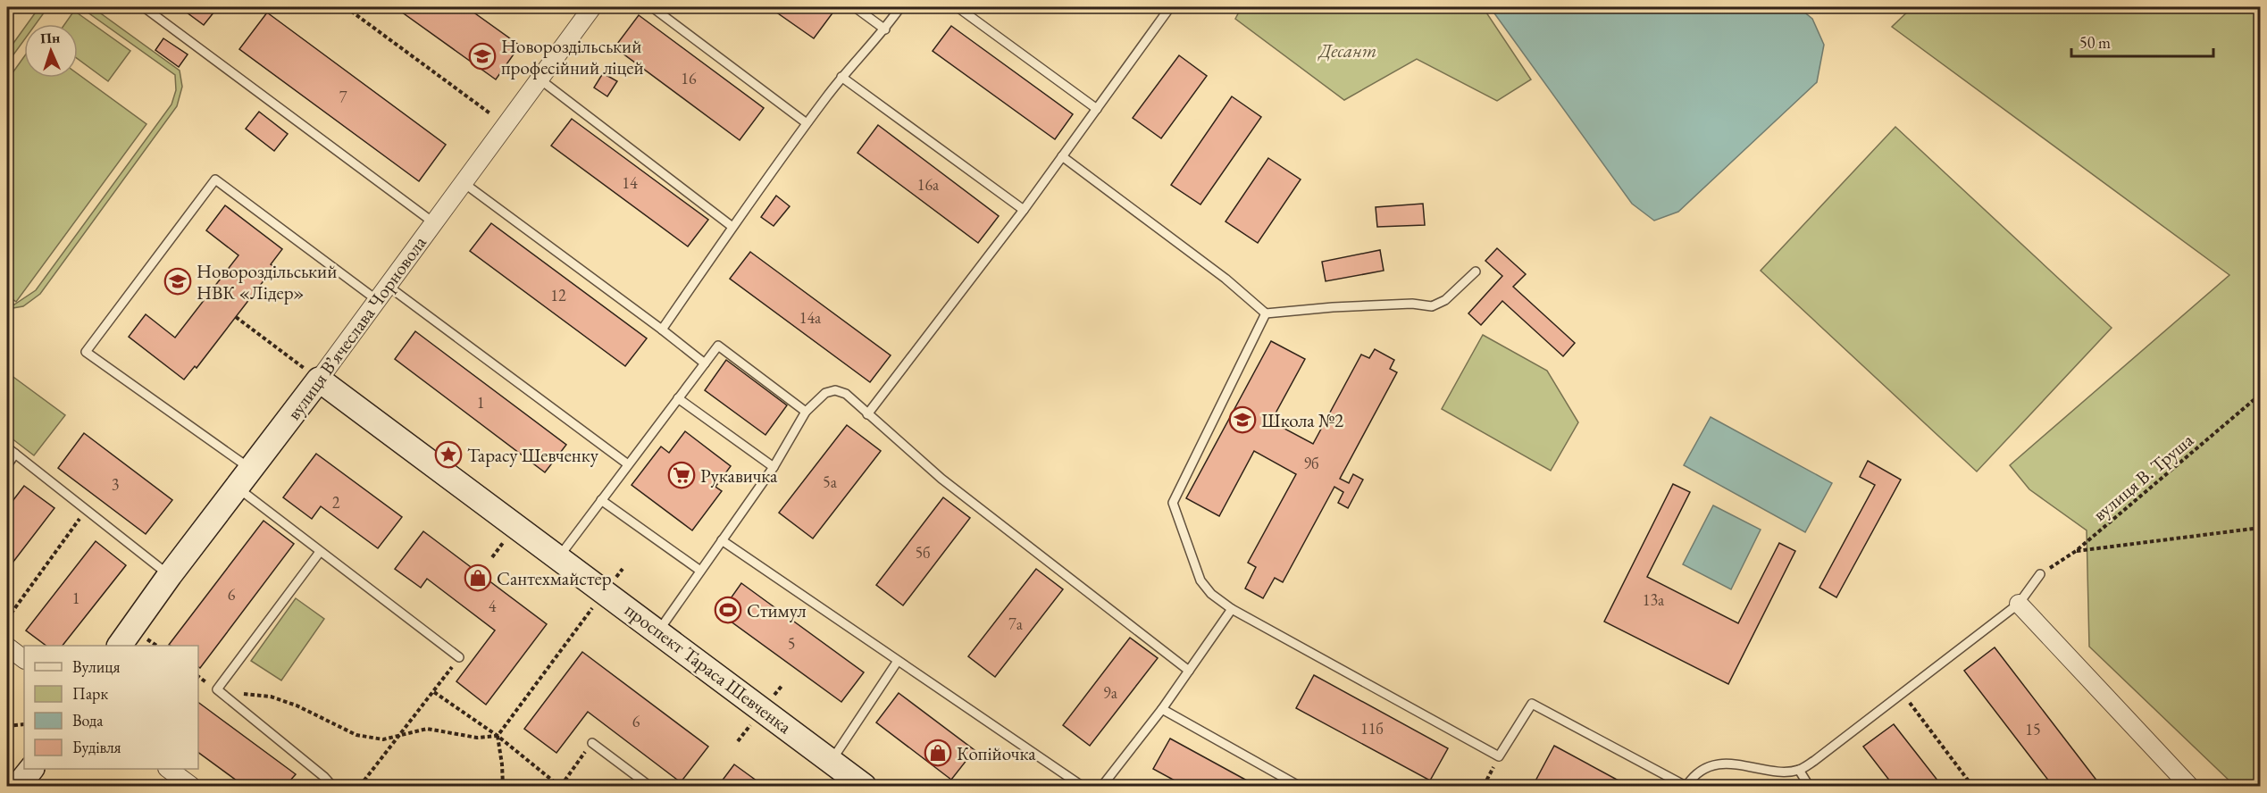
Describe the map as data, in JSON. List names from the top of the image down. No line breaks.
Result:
{"streets":{"street":["вулиця Вʼячеслава Чорновола","проспект Тараса Шевченка"],"path":["вулиця В. Труша"]},"crossings":[["вулиця Вʼячеслава Чорновола","проспект Тараса Шевченка"]],"parks":["Десант"],"places":{"school or university":["Новороздільський професійний ліцей","Новороздільський НВК «Лідер»","Школа №2"],"place":["Тарасу Шевченку"],"supermarket":["Рукавичка"],"shop":["Сантехмайстер","Копійочка"],"sports":["Стимул"]},"house_numbers":["16","7","14","16а","12","14а","1","9б","5а","3","2","5б","6","1","13а","4","7а","5","9а","6","11б","15"],"legend":["Вулиця","Парк","Вода","Будівля"],"scale_bar":"50 m","north":"top"}
